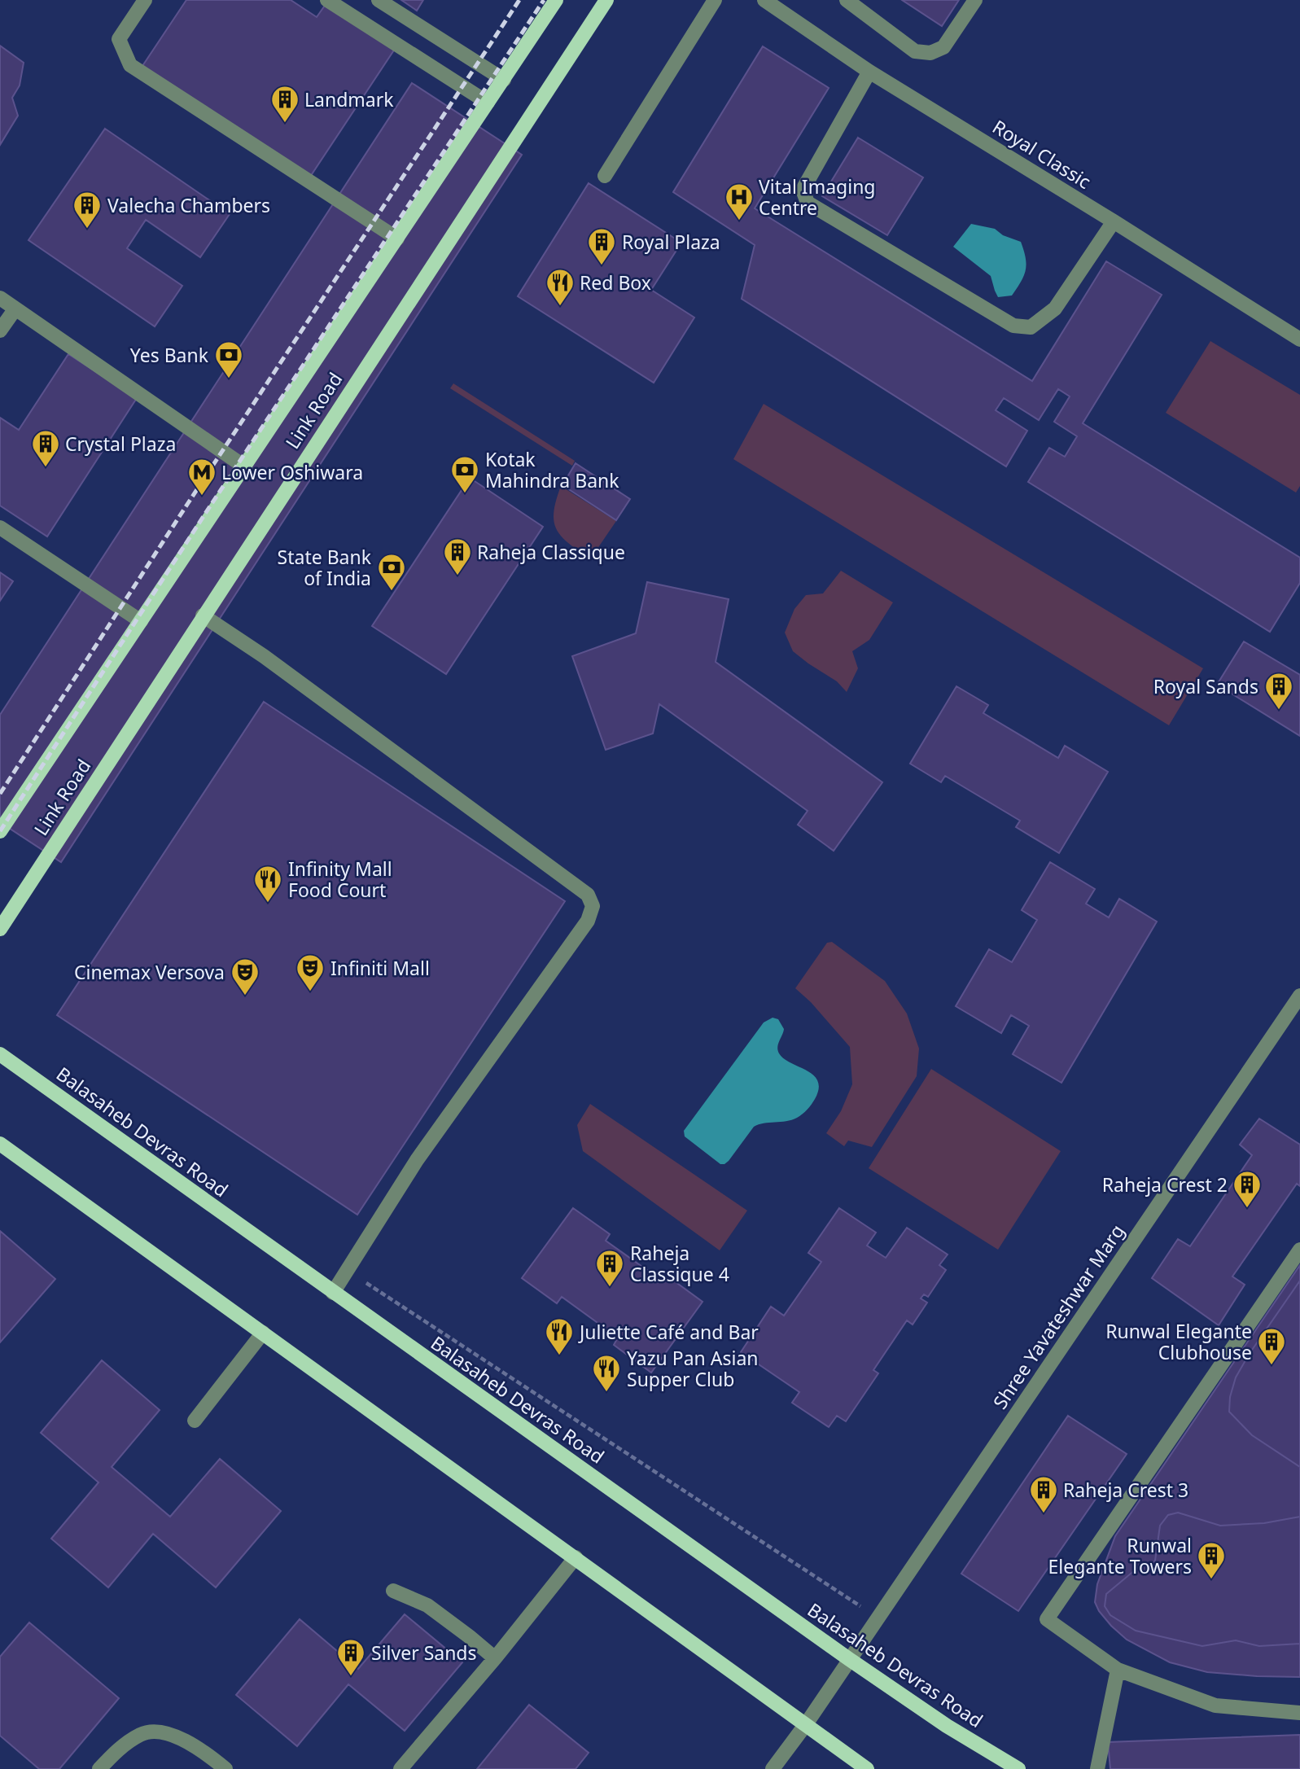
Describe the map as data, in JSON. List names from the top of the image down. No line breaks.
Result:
{"streets":{"main road":["Link Road","Balasaheb Devras Road"],"street":["Royal Classic","Shree Yavateshwar Marg"]},"crossings":[["Balasaheb Devras Road","Shree Yavateshwar Marg"]],"places":{"building":["Landmark","Valecha Chambers","Royal Plaza","Crystal Plaza","Raheja Classique","Royal Sands","Raheja Crest 2","Raheja Classique 4","Runwal Elegante Clubhouse","Raheja Crest 3","Runwal Elegante Towers","Silver Sands"],"hospital":["Vital Imaging Centre"],"restaurant":["Red Box","Infinity Mall Food Court","Juliette Café and Bar","Yazu Pan Asian Supper Club"],"bank":["Yes Bank","Kotak Mahindra Bank","State Bank of India"],"metro station":["Lower Oshiwara"],"theatre":["Infiniti Mall","Cinemax Versova"]}}
